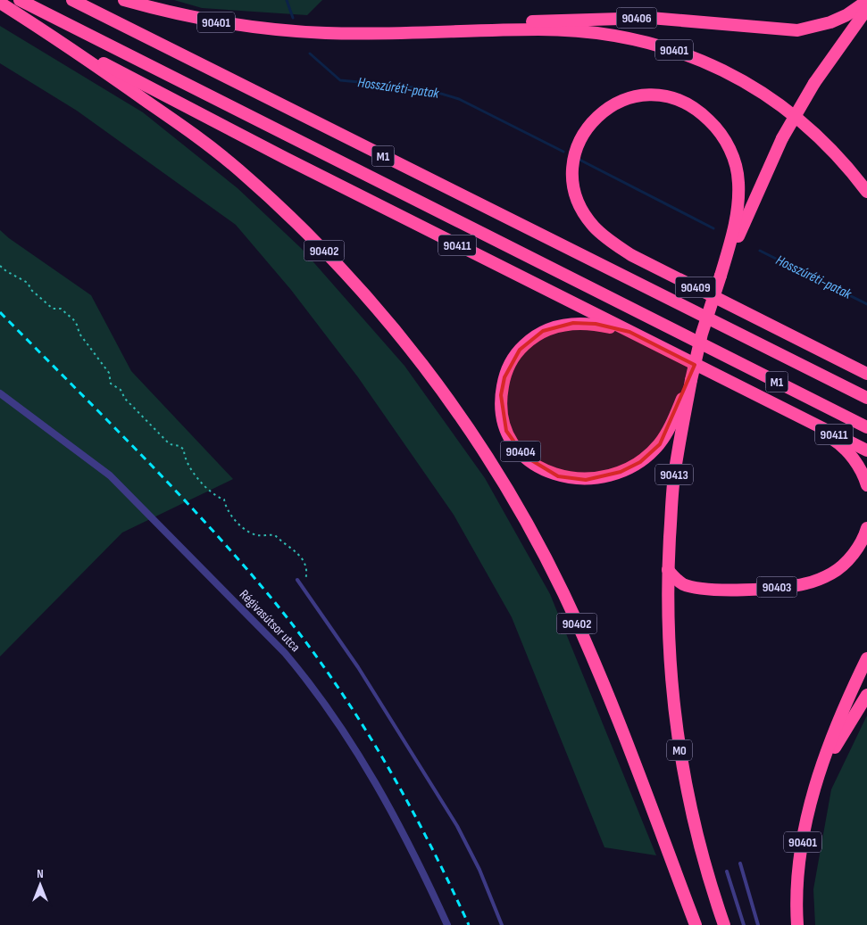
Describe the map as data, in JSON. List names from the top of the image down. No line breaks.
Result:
{"streets":{"highway":["90406","90401","M1","90411","90402","90409","90404","90413","90403","M0"],"street":["Régivasútsor utca"]},"crossings":[["90406","90401"],["90411","90402"],["90411","90404"],["90409","90413"],["90404","90413"],["90413","90403"],["90413","M0"],["90403","M0"]],"water":["Hosszúréti-patak"],"north":"top"}
